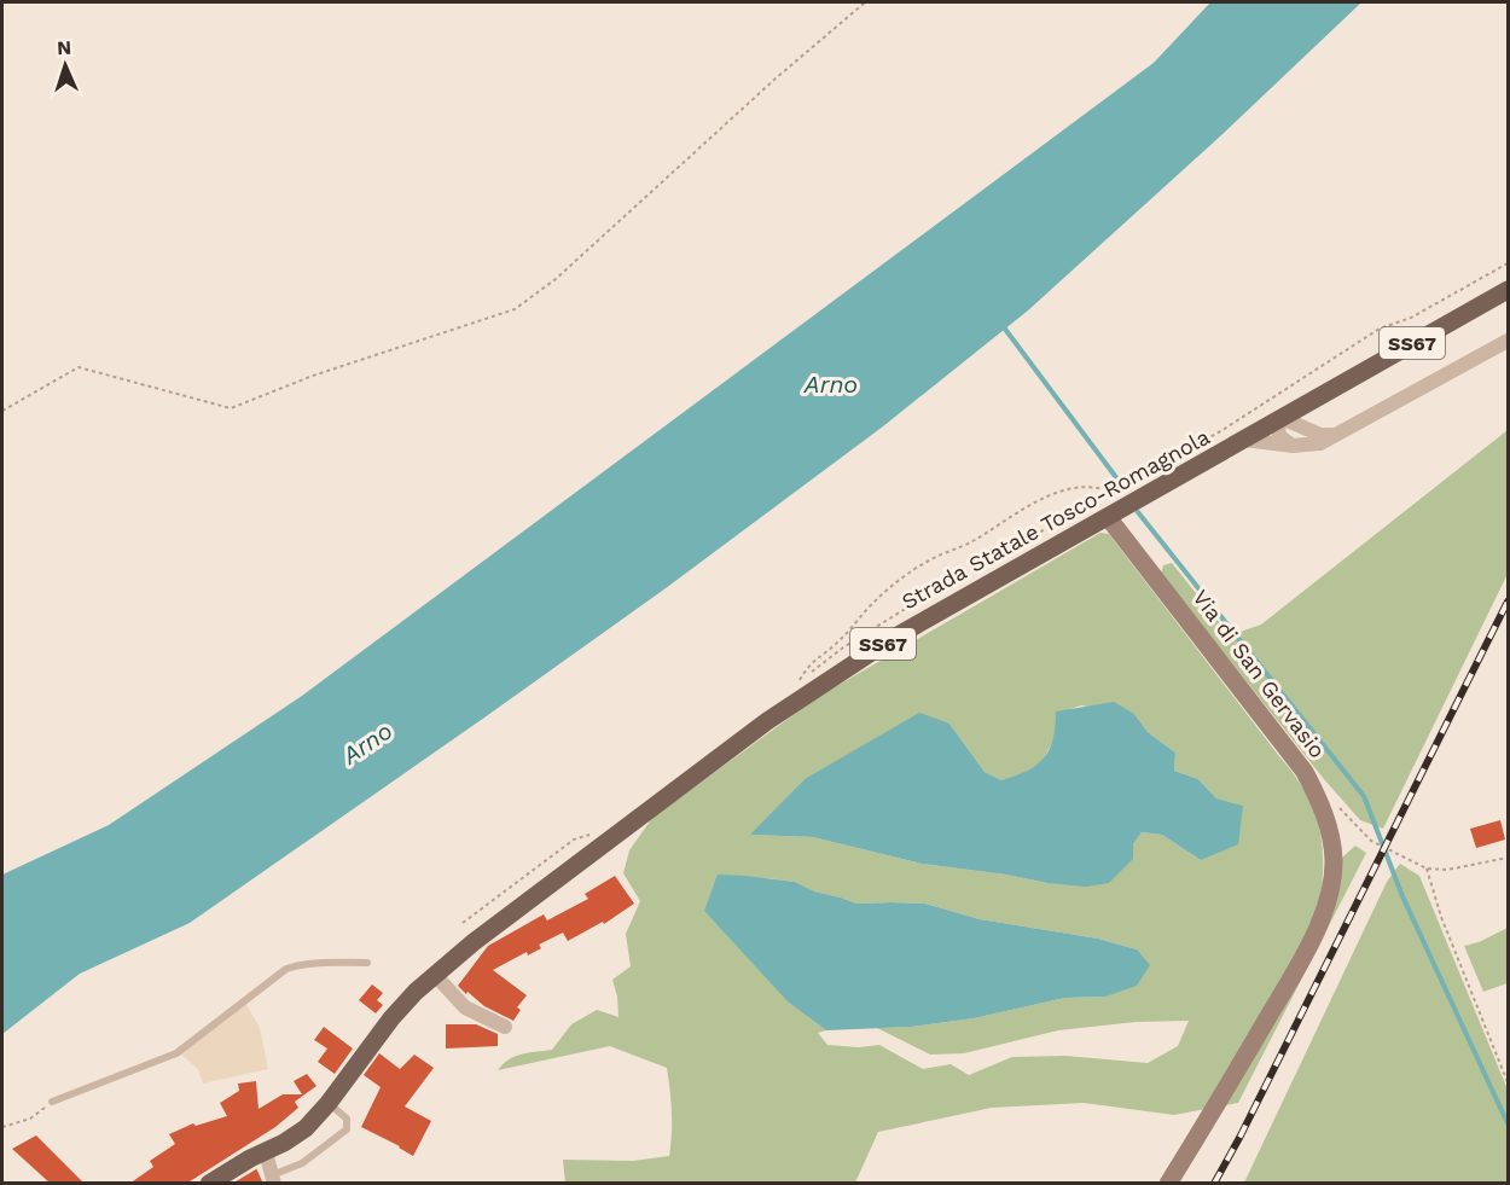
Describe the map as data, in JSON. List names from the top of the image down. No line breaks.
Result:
{"streets":{"main road":["SS67","Strada Statale Tosco-Romagnola"],"street":["Via di San Gervasio"]},"crossings":[["Strada Statale Tosco-Romagnola","Via di San Gervasio"]],"water":["Arno"],"north":"top"}
